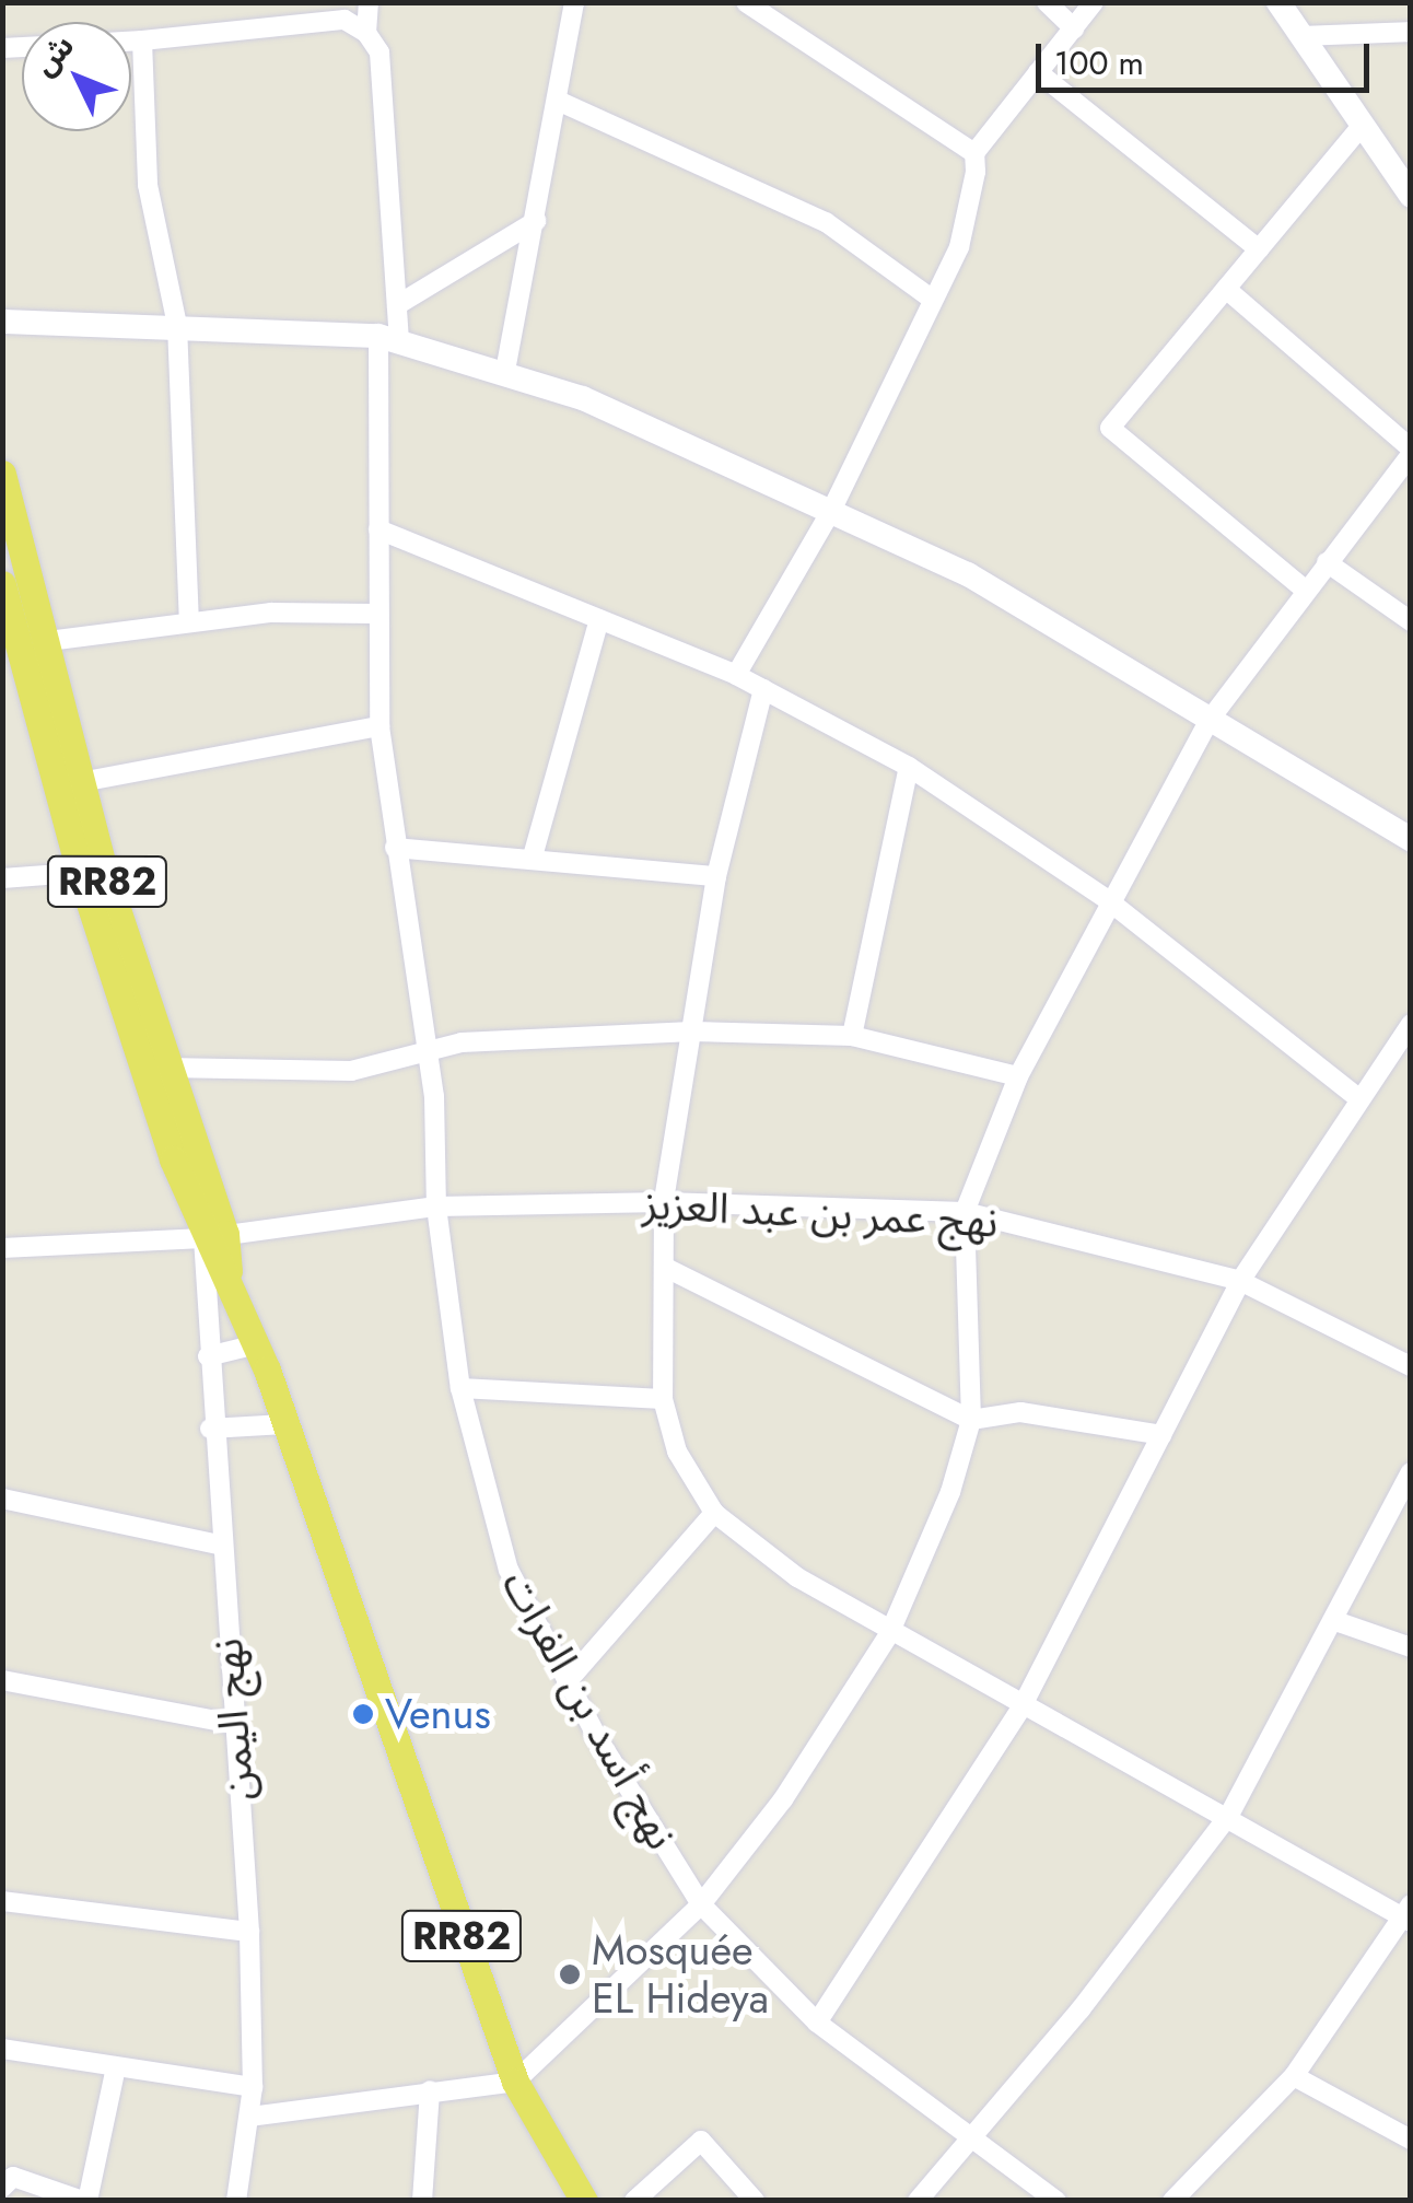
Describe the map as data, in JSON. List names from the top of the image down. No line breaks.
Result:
{"streets":{"main road":["RR82"],"street":["نهج عمر بن عبد العزيز","نهج أسد بن الفرات","نهج اليمن"]},"crossings":[["RR82","نهج عمر بن عبد العزيز"],["RR82","نهج اليمن"],["نهج عمر بن عبد العزيز","نهج أسد بن الفرات"],["نهج عمر بن عبد العزيز","نهج اليمن"]],"places":["Venus","Mosquée EL Hideya"],"scale_bar":"100 m","north":"top left"}
